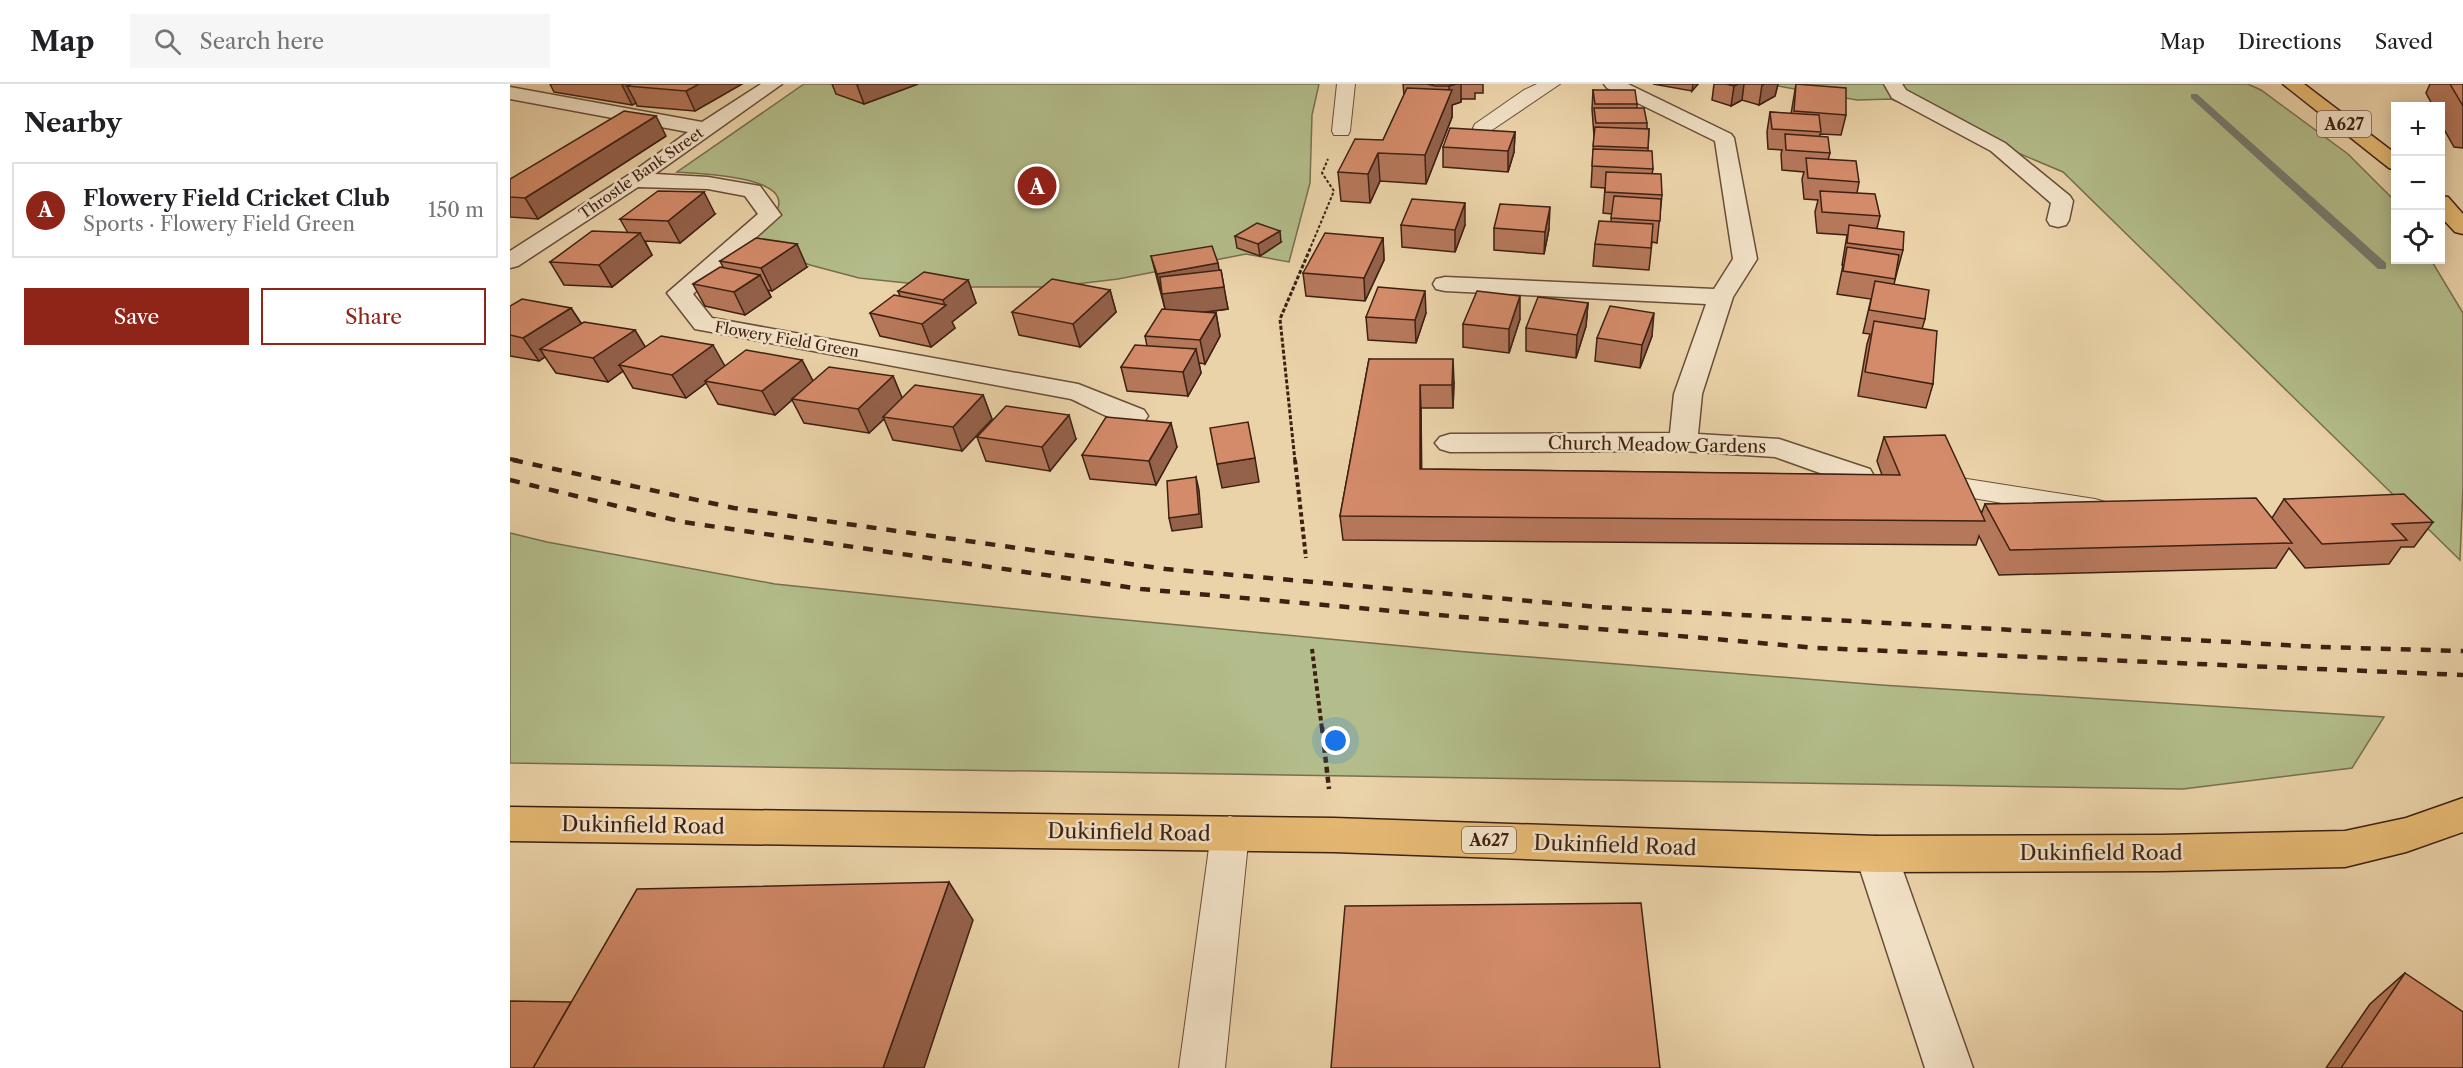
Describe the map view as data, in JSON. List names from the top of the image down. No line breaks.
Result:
{"streets":{"main road":["A627","Dukinfield Road"],"street":["Throstle Bank Street","Flowery Field Green","Church Meadow Gardens"]},"crossings":[["Throstle Bank Street","Flowery Field Green"]],"page":{"header":"Map","search":"Search here","nav":["Map","Directions","Saved"],"heading":"Nearby","map_buttons":["+","−"],"list":[{"mark":"A","name":"Flowery Field Cricket Club","note":"Sports · Flowery Field Green","value":"150 m"}],"pins":"A","buttons":["Save","Share"]}}
